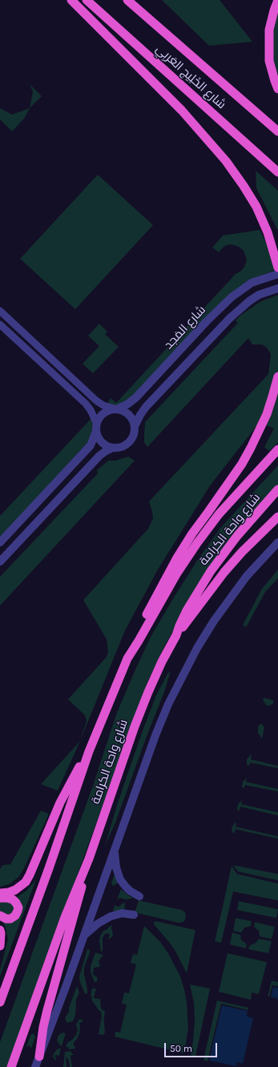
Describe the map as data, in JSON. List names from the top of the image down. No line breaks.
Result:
{"streets":{"highway":["شارع الخَلِيج العَربِي","شارع واحة الكرامة"],"street":["شارع المَجد"]},"scale_bar":"50 m"}
